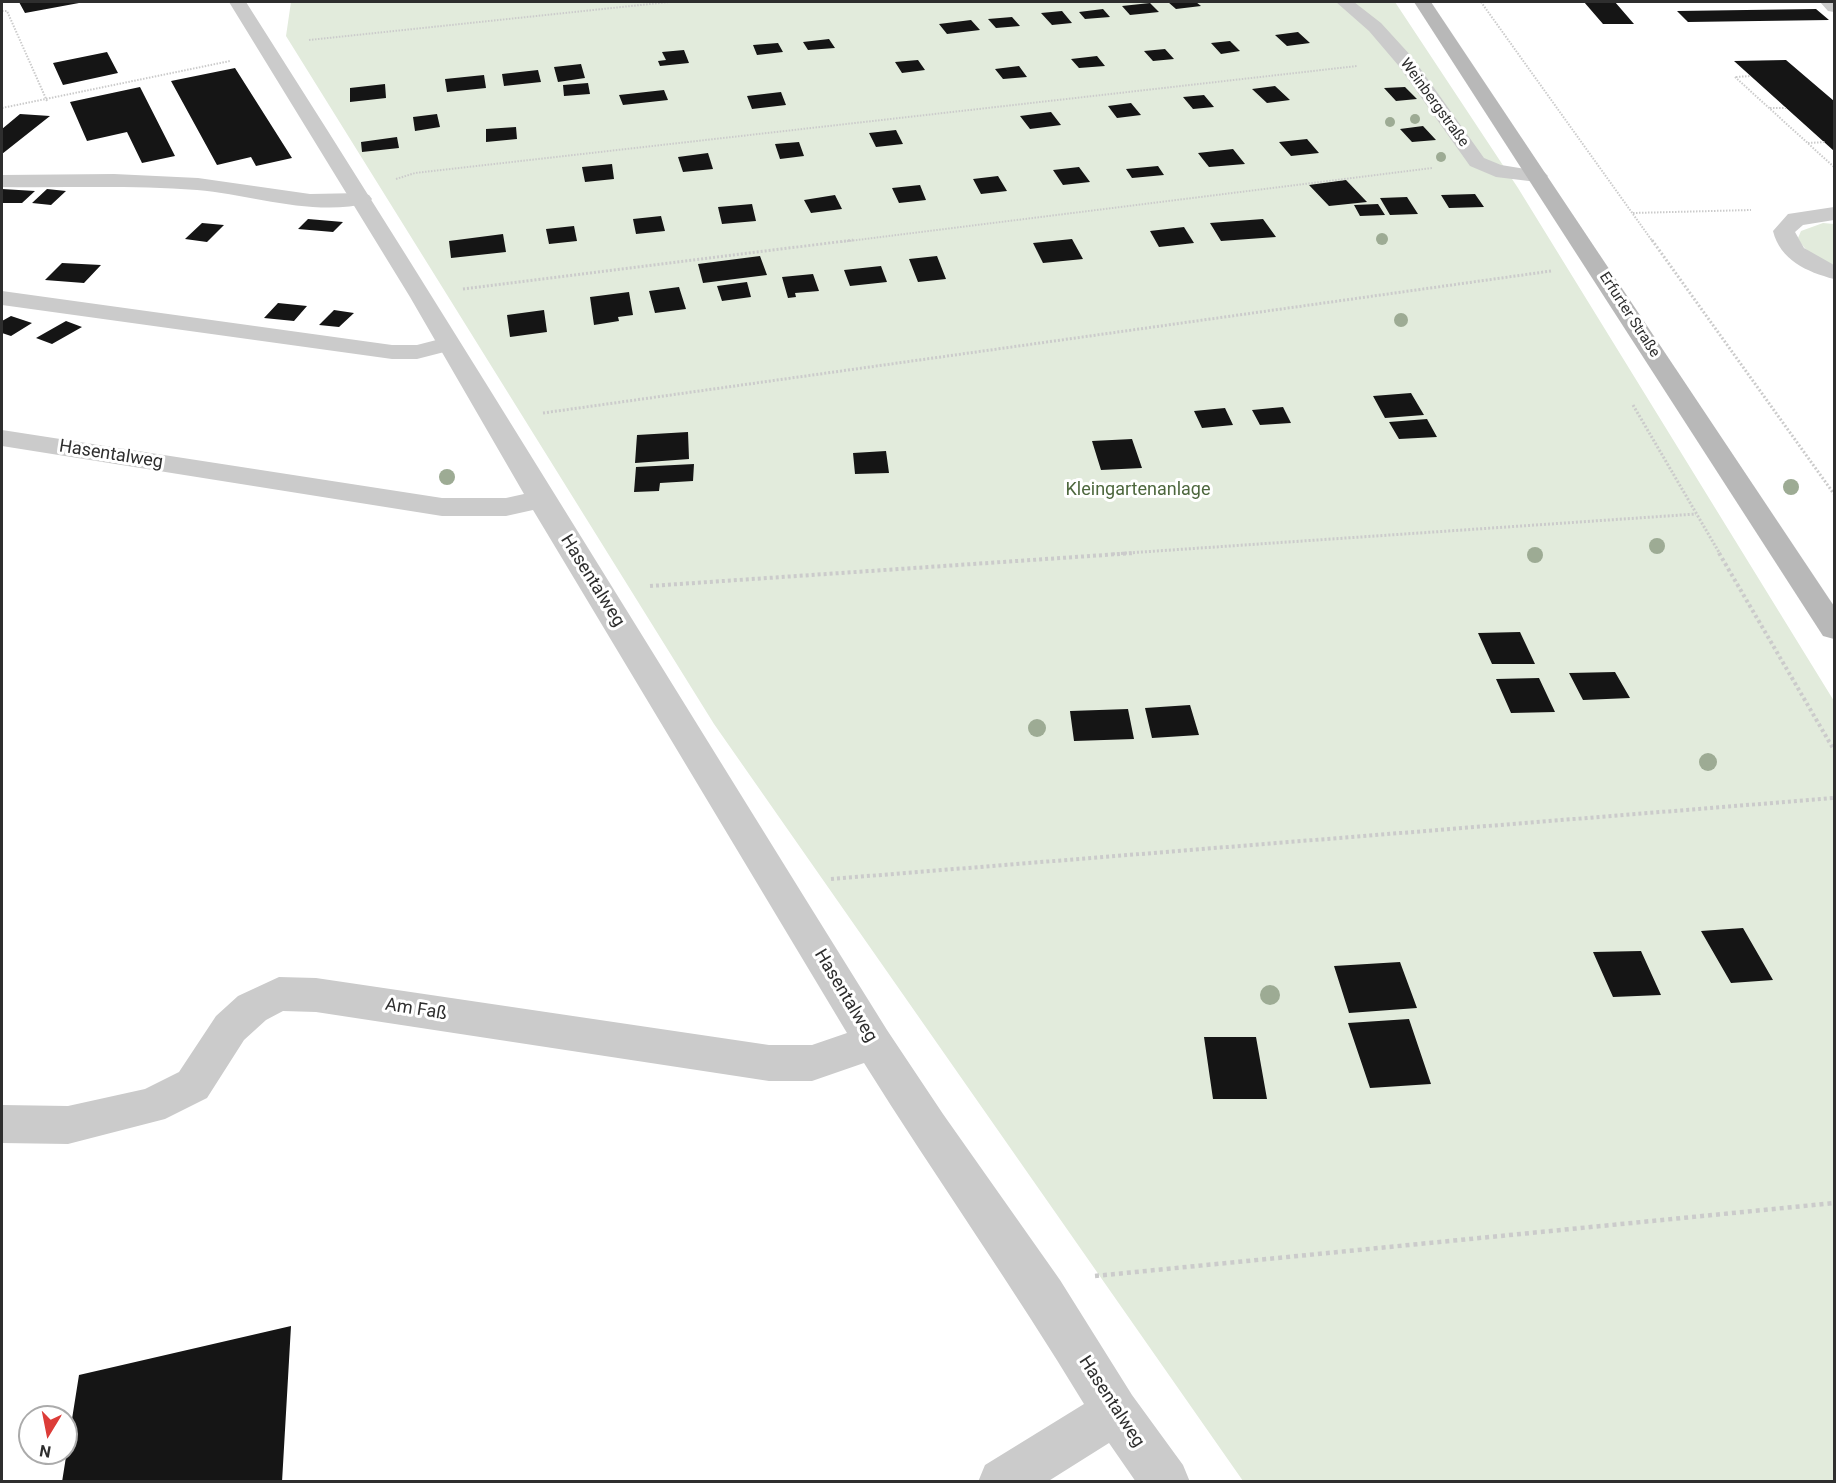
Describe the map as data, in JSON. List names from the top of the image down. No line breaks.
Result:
{"streets":{"main road":["Erfurter Straße"],"street":["Weinbergstraße","Hasentalweg","Am Faß"]},"crossings":[["Weinbergstraße","Erfurter Straße"],["Hasentalweg","Am Faß"]],"parks":["Kleingartenanlage"],"north":"bottom"}
